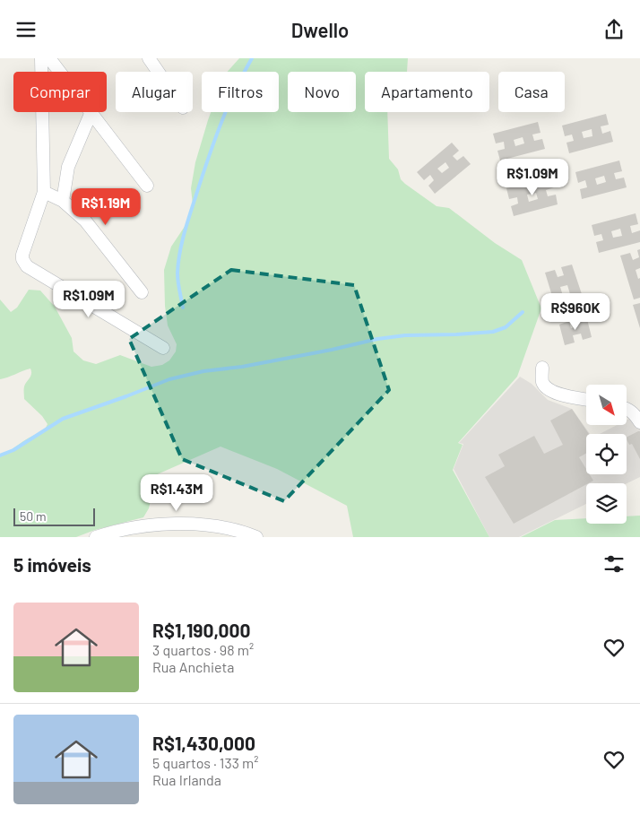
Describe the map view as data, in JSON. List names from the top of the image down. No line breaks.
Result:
{"scale_bar":"50 m","north":"bottom right","page":{"header":"Dwello","chip":["Comprar","Alugar","Filtros","Novo","Apartamento","Casa"],"price":["R$1.09M","R$1.19M","R$1.09M","R$960K","R$1.43M"],"scale":"50 m","heading":"5 imóveis","list":[{"name":"R$1,190,000","note":"3 quartos · 98 m² · Rua Anchieta"},{"name":"R$1,430,000","note":"5 quartos · 133 m² · Rua Irlanda"}]}}
